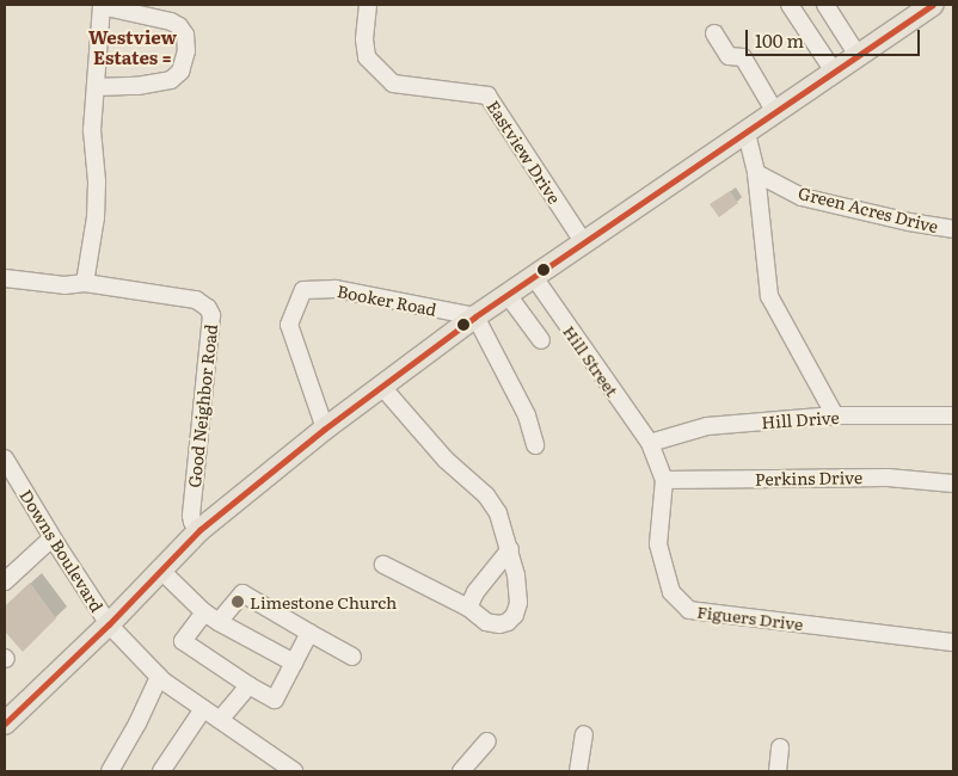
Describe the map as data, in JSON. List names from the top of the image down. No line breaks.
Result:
{"streets":{"street":["Eastview Drive","Green Acres Drive","Booker Road","Hill Street","Good Neighbor Road","Hill Drive","Perkins Drive","Downs Boulevard","Figuers Drive"]},"crossings":[["Hill Street","Hill Drive"],["Hill Street","Figuers Drive"],["Hill Drive","Figuers Drive"],["Perkins Drive","Figuers Drive"]],"districts":["Westview Estates ="],"places":["Limestone Church"],"scale_bar":"100 m"}
